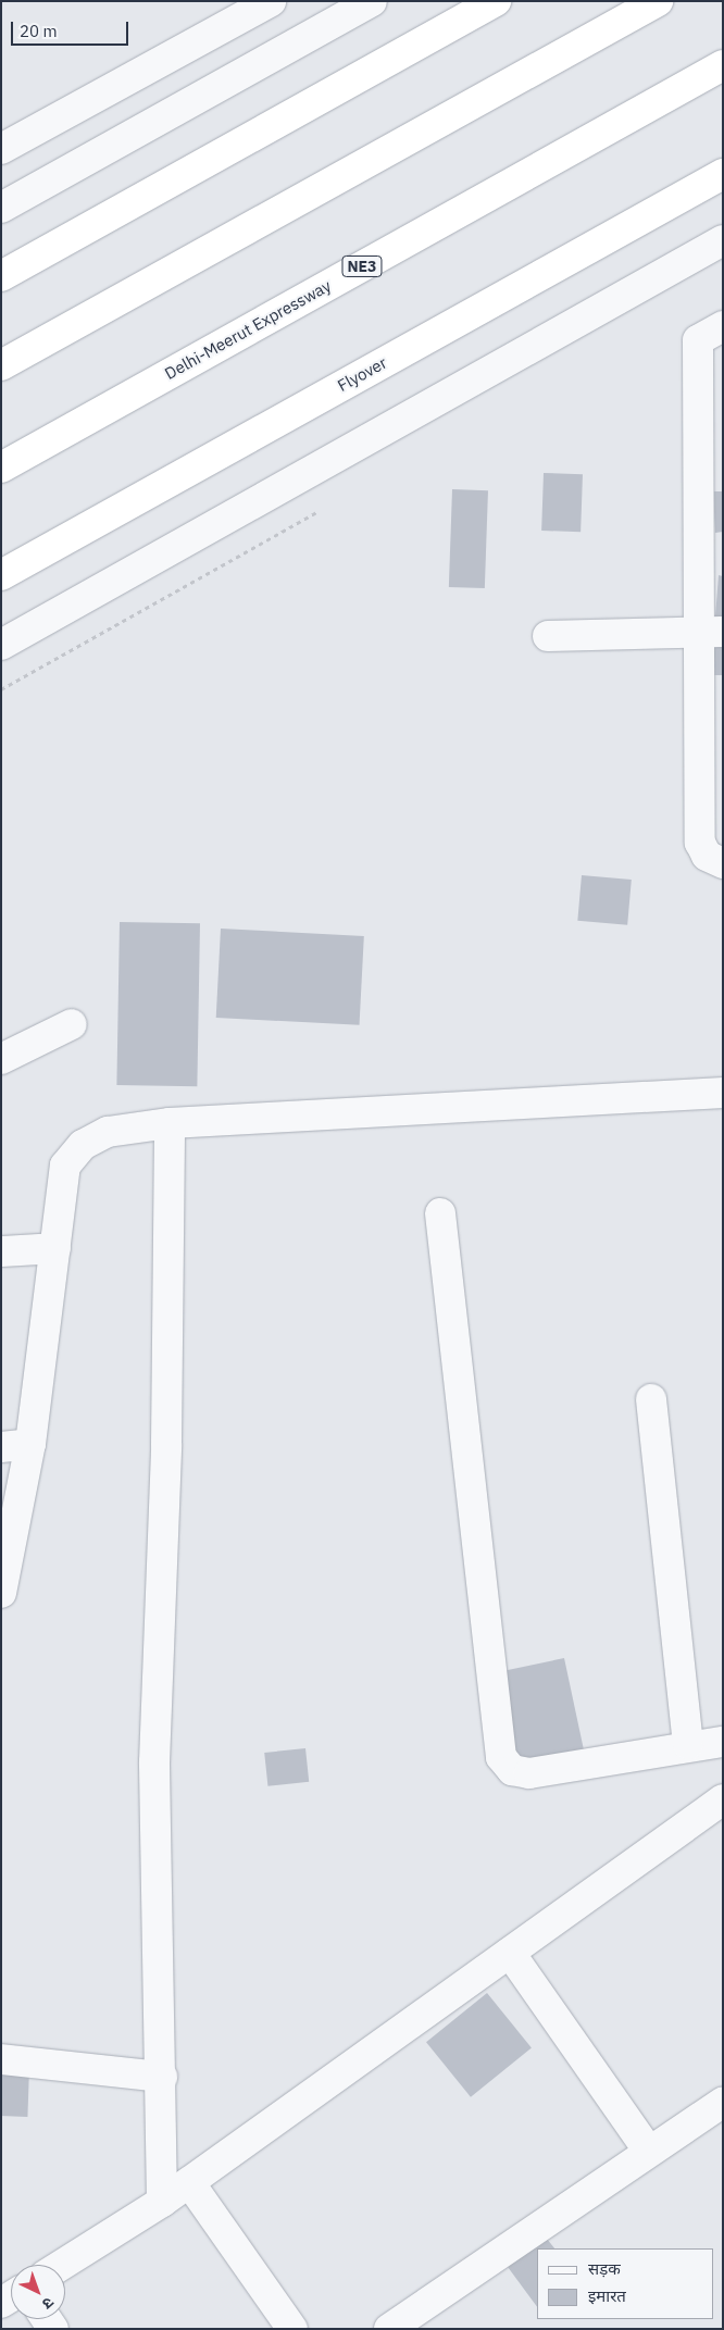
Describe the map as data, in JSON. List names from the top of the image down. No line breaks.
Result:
{"streets":{"highway":["NE3","Delhi-Meerut Expressway","Flyover"]},"legend":["सड़क","इमारत"],"scale_bar":"20 m","north":"bottom right"}
